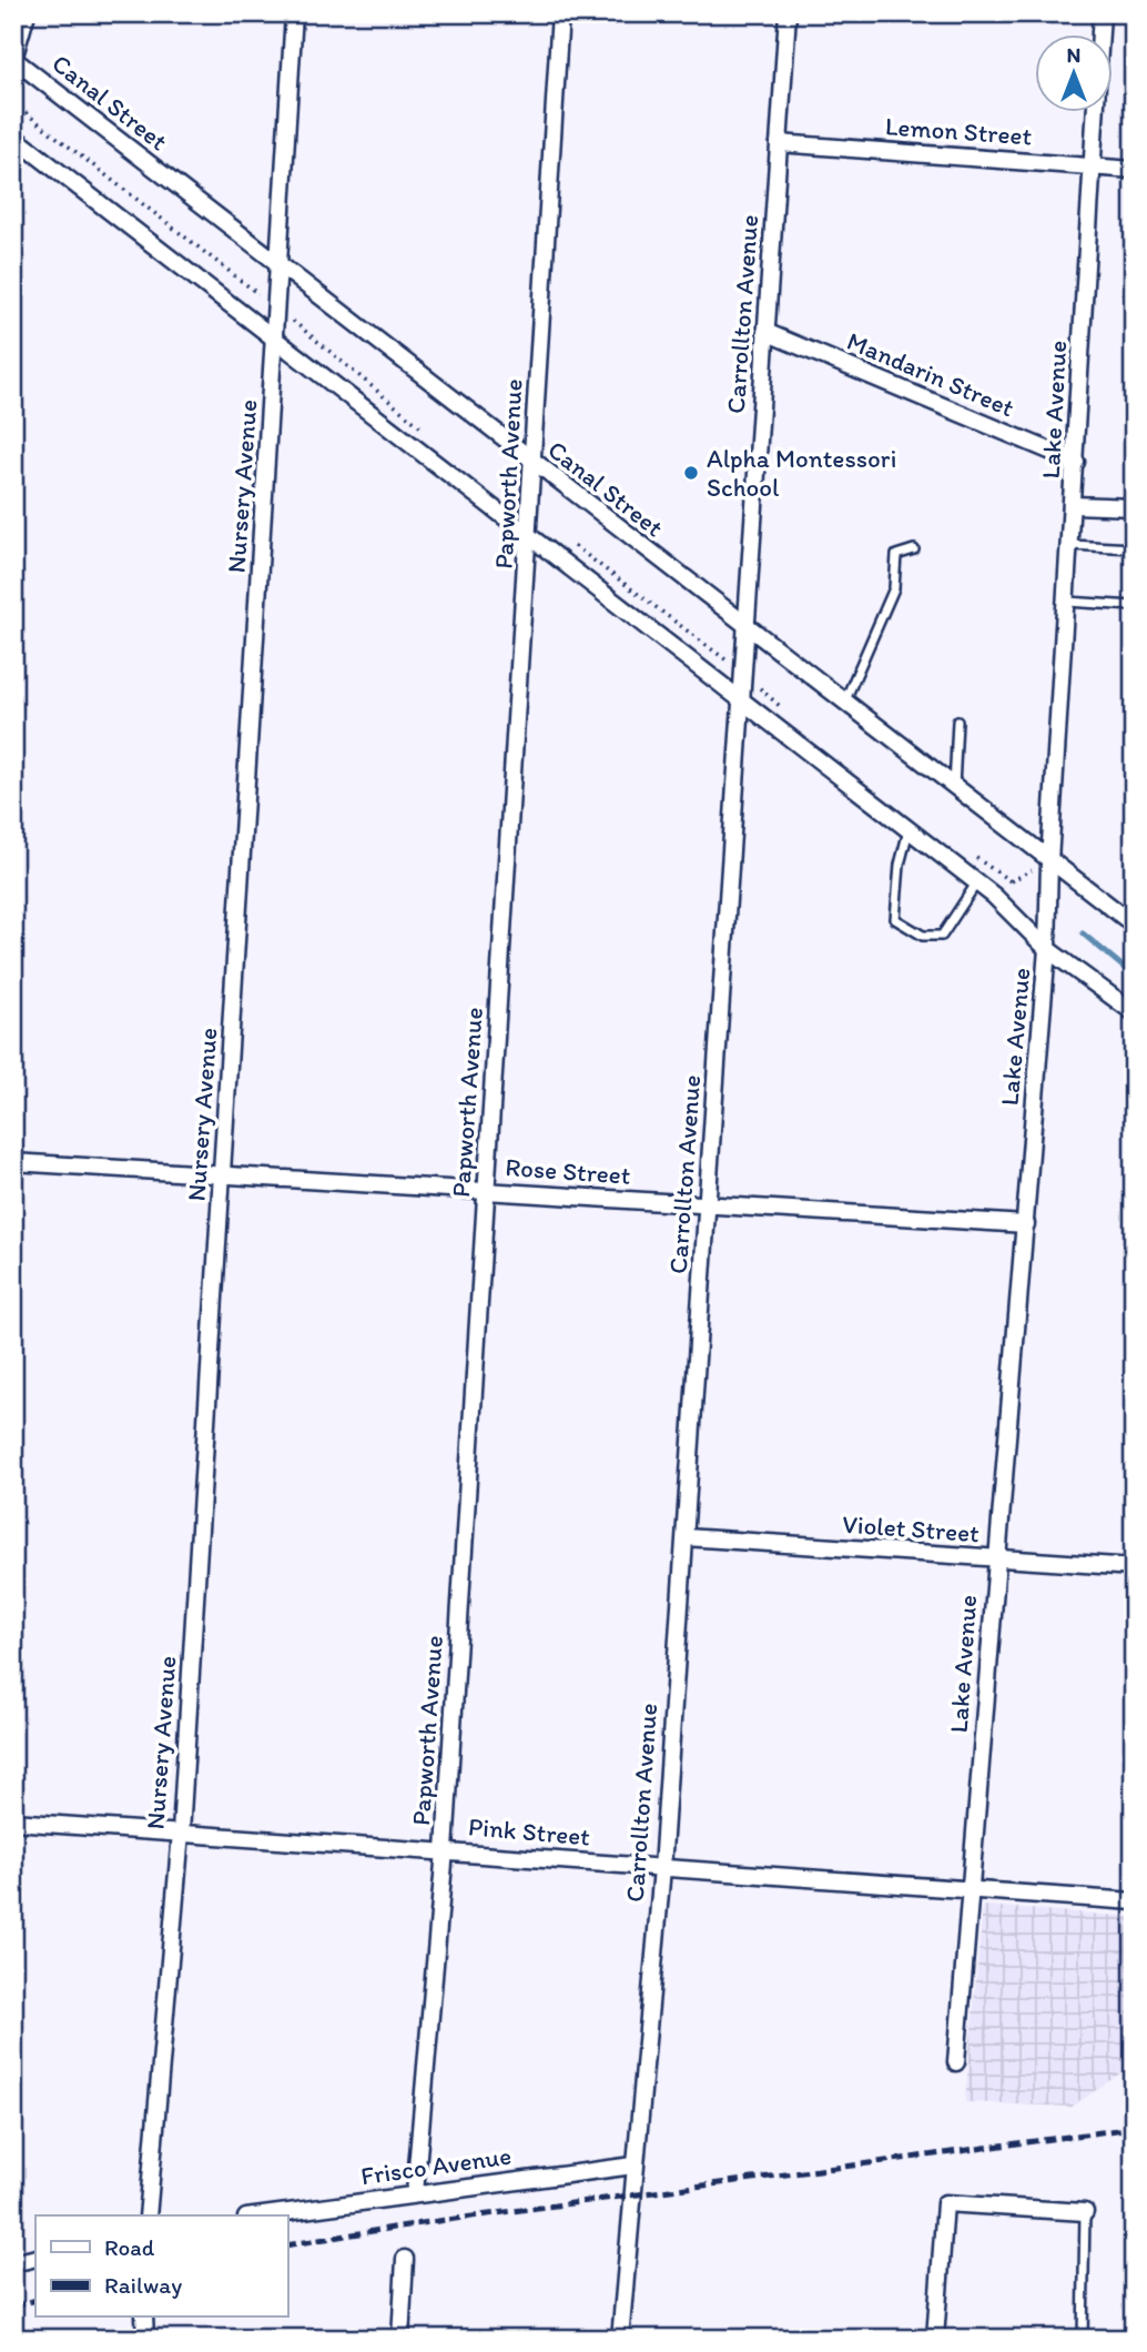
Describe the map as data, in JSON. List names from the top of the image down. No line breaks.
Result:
{"streets":{"street":["Canal Street","Lemon Street","Carrollton Avenue","Mandarin Street","Lake Avenue","Papworth Avenue","Nursery Avenue","Rose Street","Violet Street","Pink Street","Frisco Avenue"]},"crossings":[["Canal Street","Carrollton Avenue"],["Canal Street","Lake Avenue"],["Canal Street","Papworth Avenue"],["Canal Street","Nursery Avenue"],["Lemon Street","Carrollton Avenue"],["Lemon Street","Lake Avenue"],["Carrollton Avenue","Mandarin Street"],["Carrollton Avenue","Rose Street"],["Carrollton Avenue","Violet Street"],["Carrollton Avenue","Pink Street"],["Carrollton Avenue","Frisco Avenue"],["Mandarin Street","Lake Avenue"],["Lake Avenue","Rose Street"],["Lake Avenue","Violet Street"],["Lake Avenue","Pink Street"],["Papworth Avenue","Rose Street"],["Papworth Avenue","Pink Street"],["Papworth Avenue","Frisco Avenue"],["Nursery Avenue","Rose Street"],["Nursery Avenue","Pink Street"]],"places":["Alpha Montessori School"],"legend":["Road","Railway"],"north":"top"}
